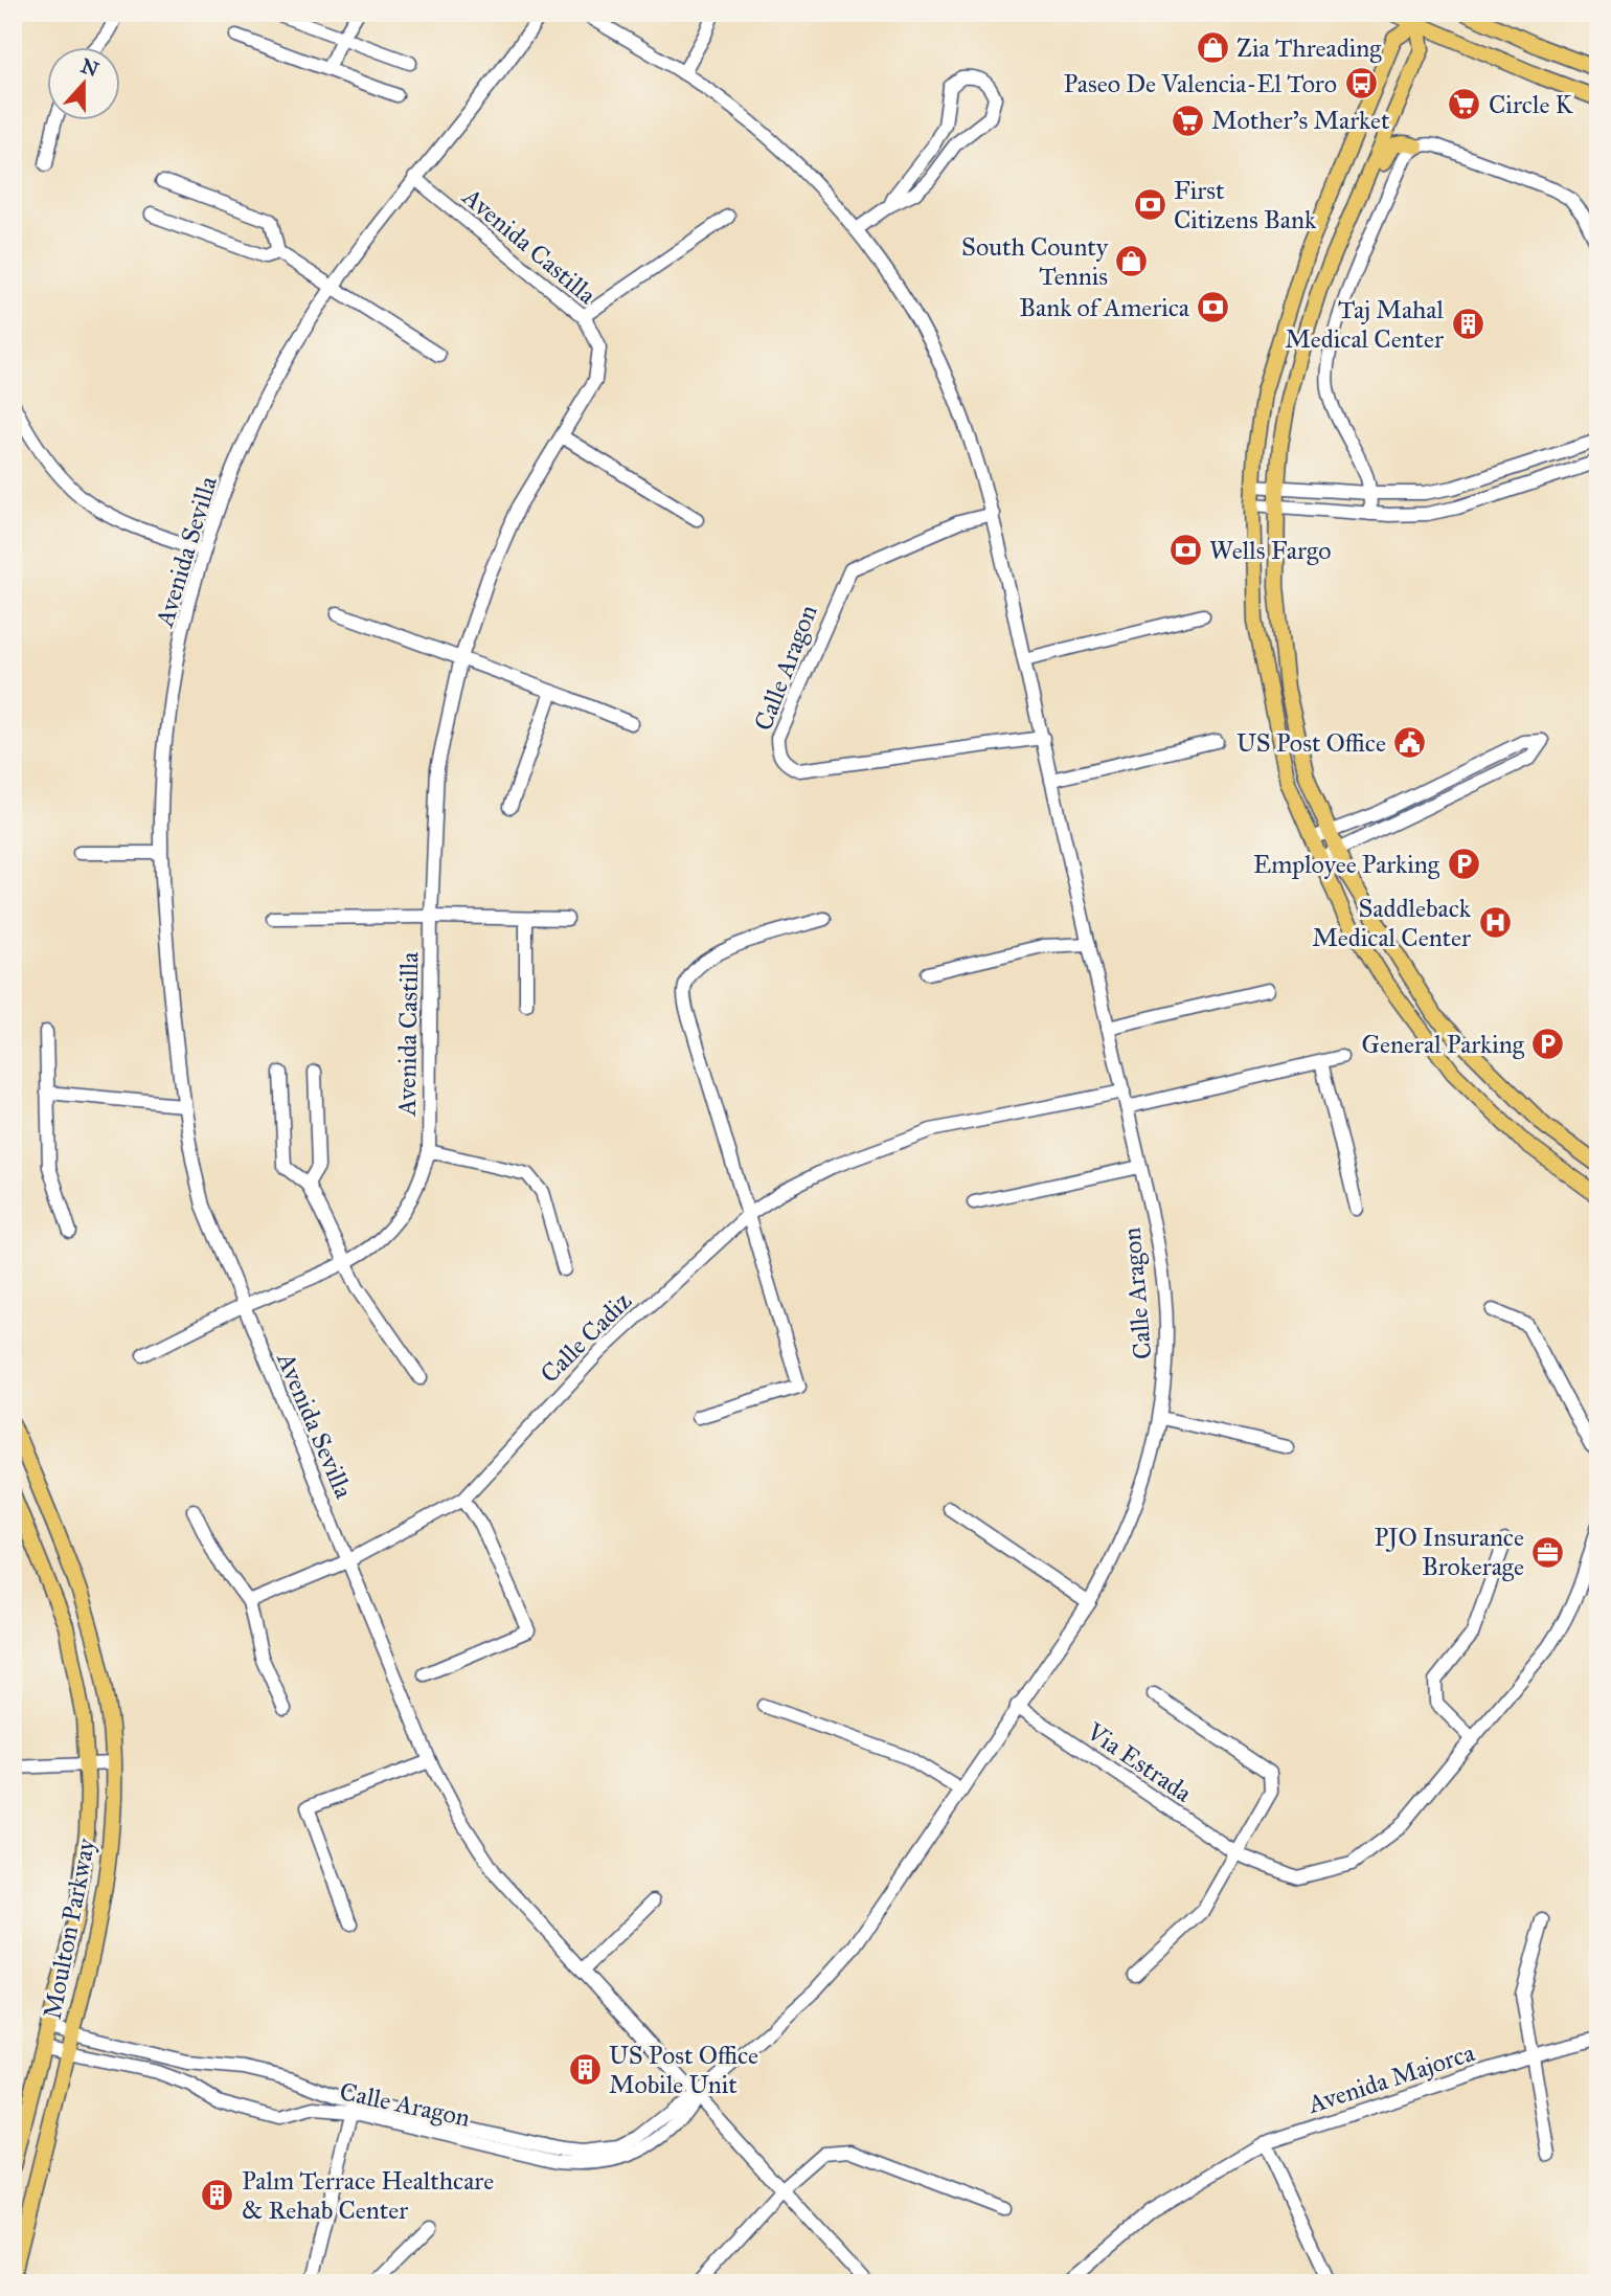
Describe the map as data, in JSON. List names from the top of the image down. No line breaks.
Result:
{"streets":{"main road":["Moulton Parkway"],"street":["Avenida Castilla","Avenida Sevilla","Calle Aragon","Calle Cadiz","Via Estrada","Avenida Majorca"]},"crossings":[["Avenida Castilla","Avenida Sevilla"],["Avenida Sevilla","Calle Aragon"],["Avenida Sevilla","Calle Cadiz"],["Calle Aragon","Calle Cadiz"],["Calle Aragon","Via Estrada"],["Calle Aragon","Moulton Parkway"]],"places":{"shop":["Zia Threading","South County Tennis"],"bus stop":["Paseo De Valencia-El Toro"],"supermarket":["Circle K","Mother's Market"],"bank":["First Citizens Bank","Bank of America","Wells Fargo"],"building":["Taj Mahal Medical Center","US Post Office Mobile Unit","Palm Terrace Healthcare & Rehab Center"],"public building":["US Post Office"],"parking":["Employee Parking","General Parking"],"hospital":["Saddleback Medical Center"],"office":["PJO Insurance Brokerage"]},"north":"top"}
